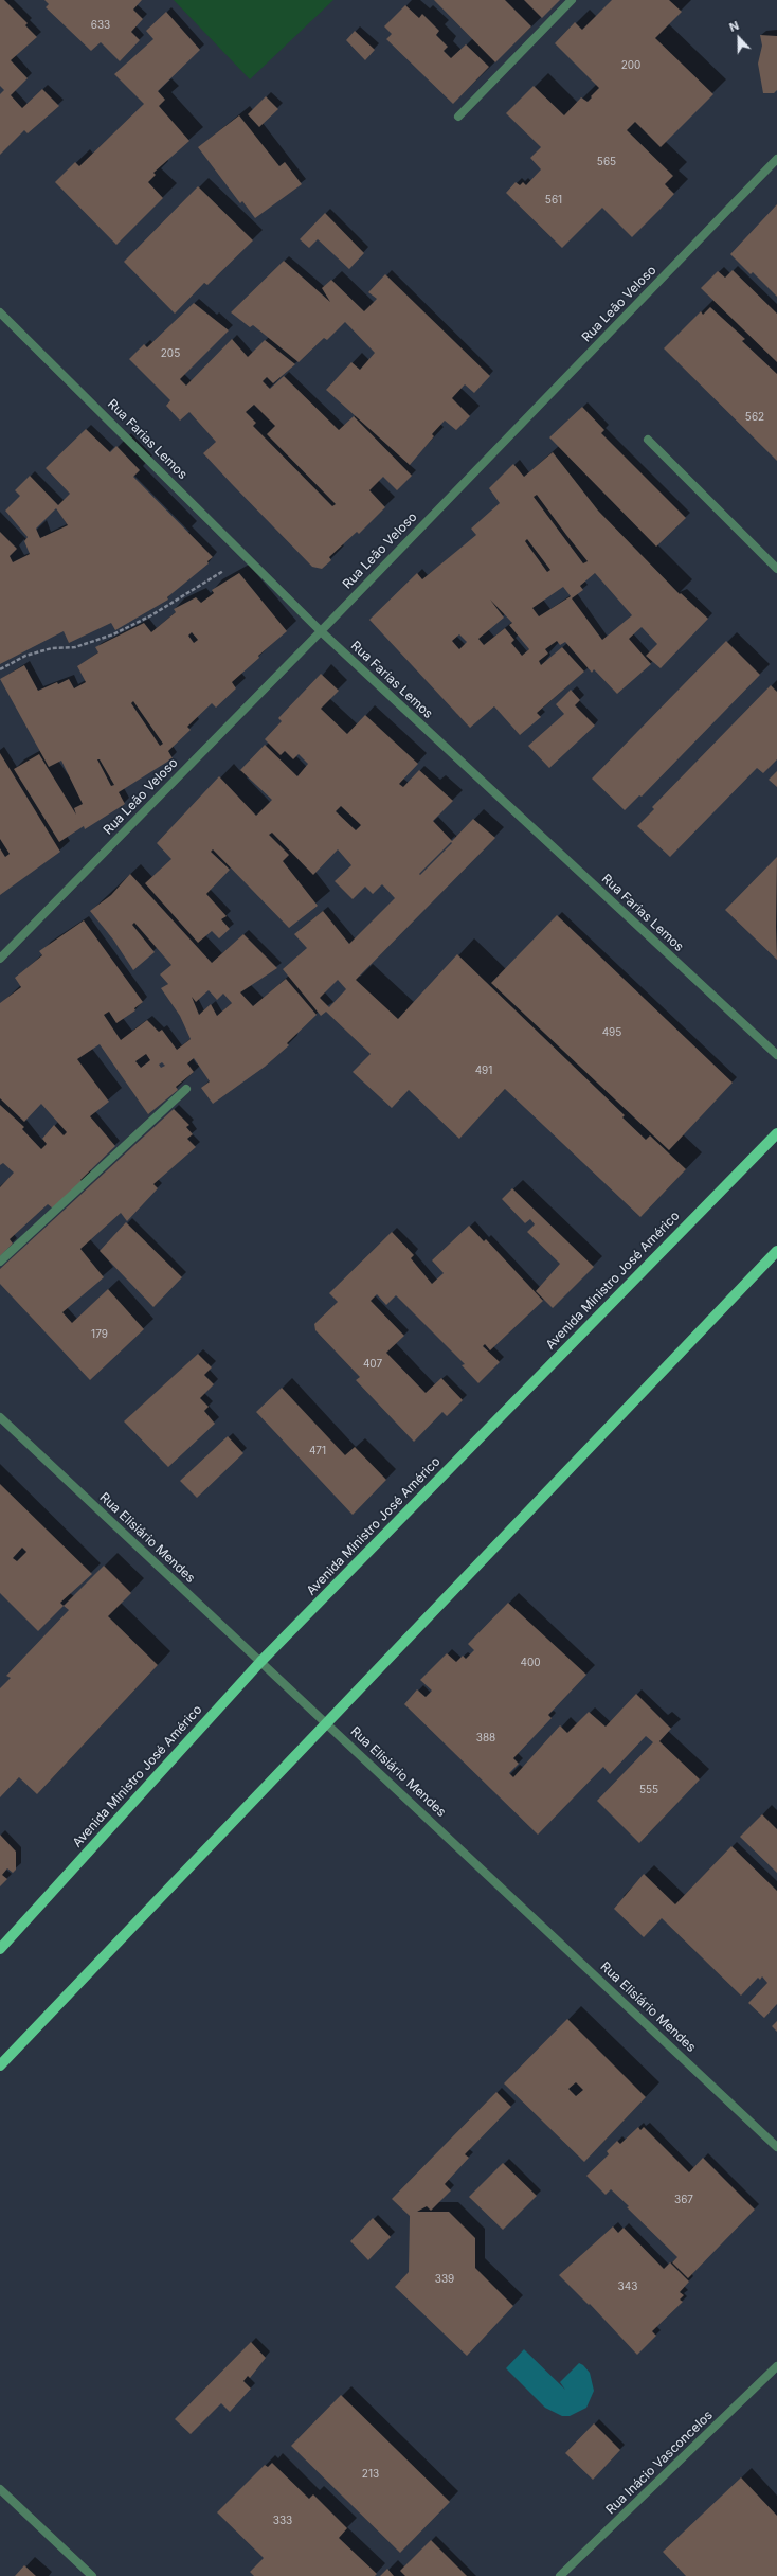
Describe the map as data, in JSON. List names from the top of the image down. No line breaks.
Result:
{"streets":{"main road":["Avenida Ministro José Américo"],"street":["Rua Leão Veloso","Rua Farias Lemos","Rua Elisiário Mendes","Rua Inácio Vasconcelos"]},"crossings":[["Rua Leão Veloso","Rua Farias Lemos"],["Avenida Ministro José Américo","Rua Elisiário Mendes"]],"house_numbers":["633","200","565","561","205","562","495","491","179","407","471","400","388","555","367","339","343","213","333"],"north":"top"}
